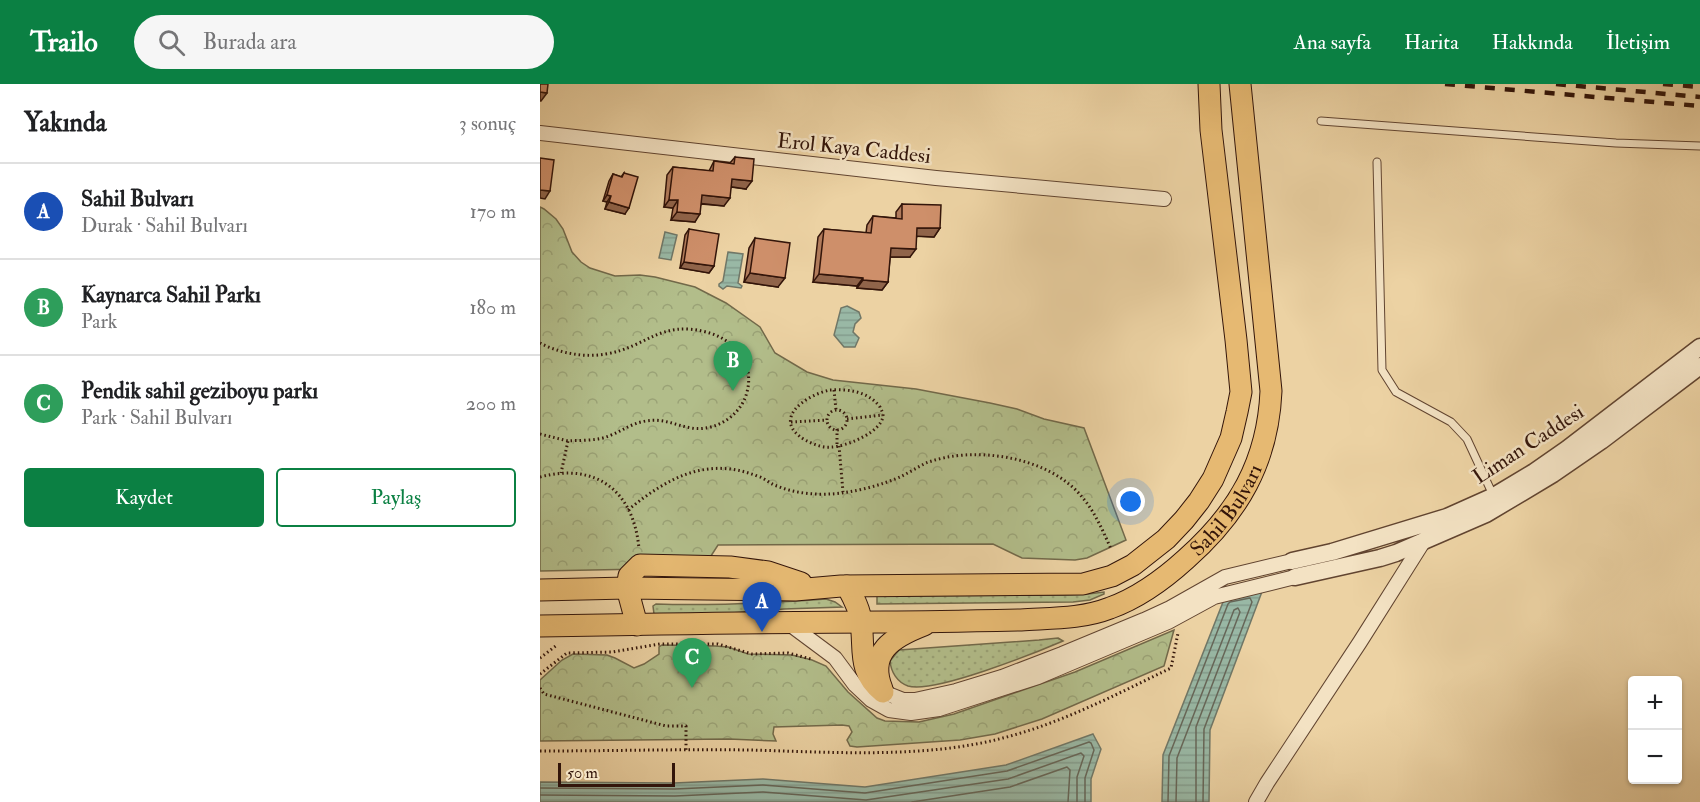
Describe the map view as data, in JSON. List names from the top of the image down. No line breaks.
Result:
{"streets":{"highway":["Sahil Bulvarı"],"street":["Erol Kaya Caddesi","Liman Caddesi"]},"scale_bar":"50 m","page":{"header":"Trailo","search":"Burada ara","nav":["Ana sayfa","Harita","Hakkında","İletişim"],"heading":["Yakında","3 sonuç"],"list":[{"mark":"A","name":"Sahil Bulvarı","note":"Durak · Sahil Bulvarı","value":"170 m"},{"mark":"B","name":"Kaynarca Sahil Parkı","note":"Park","value":"180 m"},{"mark":"C","name":"Pendik sahil geziboyu parkı","note":"Park · Sahil Bulvarı","value":"200 m"}],"pins":["B","A","C"],"buttons":["Kaydet","Paylaş"],"map_buttons":["+","−"],"scale":"50 m"}}
